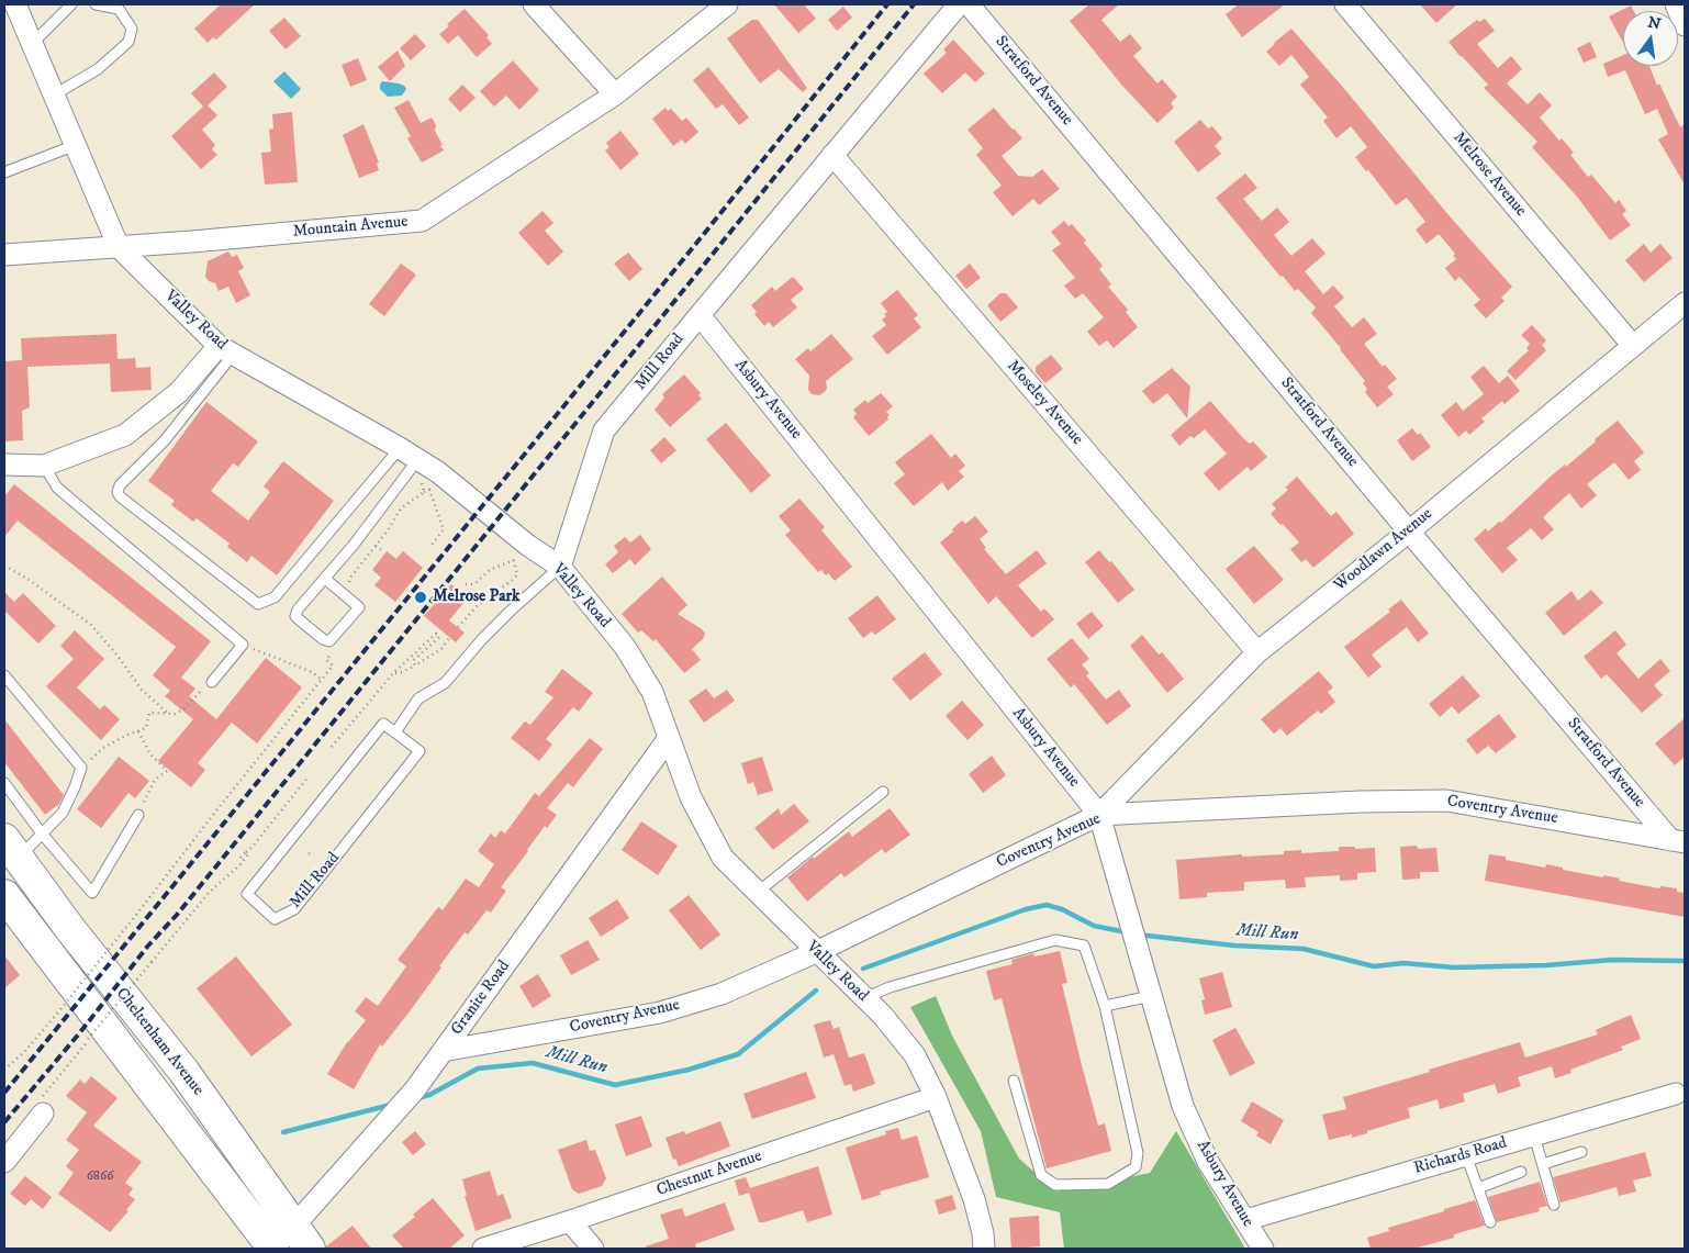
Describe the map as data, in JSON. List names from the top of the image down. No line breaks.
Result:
{"streets":{"highway":["Cheltenham Avenue"],"street":["Stratford Avenue","Melrose Avenue","Mountain Avenue","Valley Road","Mill Road","Asbury Avenue","Moseley Avenue","Woodlawn Avenue","Coventry Avenue","Granite Road","Richards Road","Chestnut Avenue"]},"crossings":[["Stratford Avenue","Woodlawn Avenue"],["Stratford Avenue","Coventry Avenue"],["Melrose Avenue","Woodlawn Avenue"],["Mountain Avenue","Valley Road"],["Valley Road","Mill Road"],["Valley Road","Coventry Avenue"],["Valley Road","Granite Road"],["Valley Road","Chestnut Avenue"],["Mill Road","Asbury Avenue"],["Mill Road","Moseley Avenue"],["Asbury Avenue","Woodlawn Avenue"],["Asbury Avenue","Coventry Avenue"],["Asbury Avenue","Richards Road"],["Moseley Avenue","Woodlawn Avenue"],["Woodlawn Avenue","Coventry Avenue"],["Coventry Avenue","Granite Road"],["Granite Road","Cheltenham Avenue"]],"water":["Mill Run"],"places":["Melrose Park"],"house_numbers":["6866"],"north":"top"}
